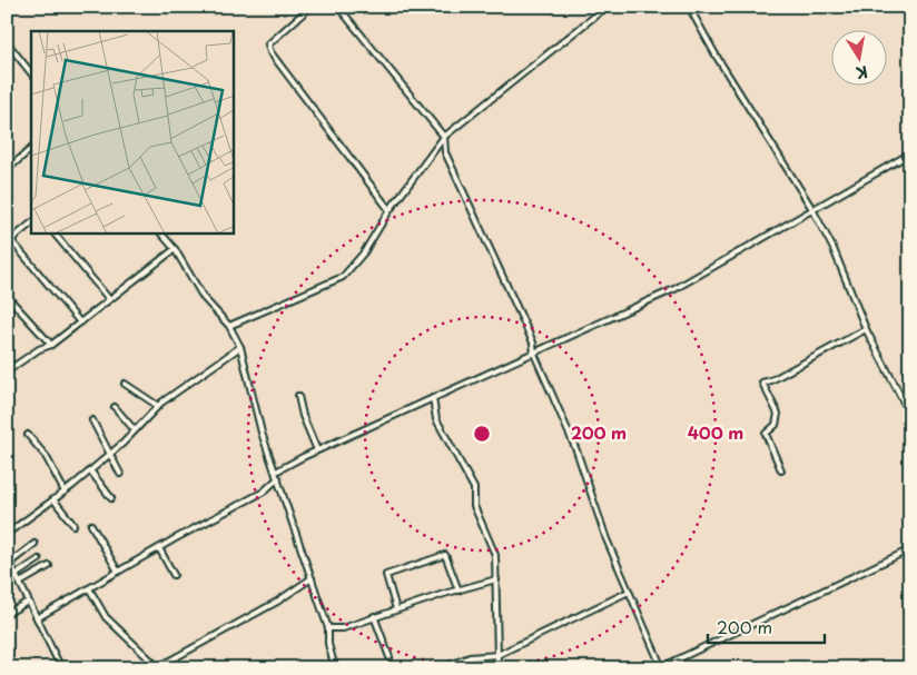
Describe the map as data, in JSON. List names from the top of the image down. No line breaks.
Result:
{"scale_bar":"200 m","north":"bottom","rings":["200 m","400 m"]}
